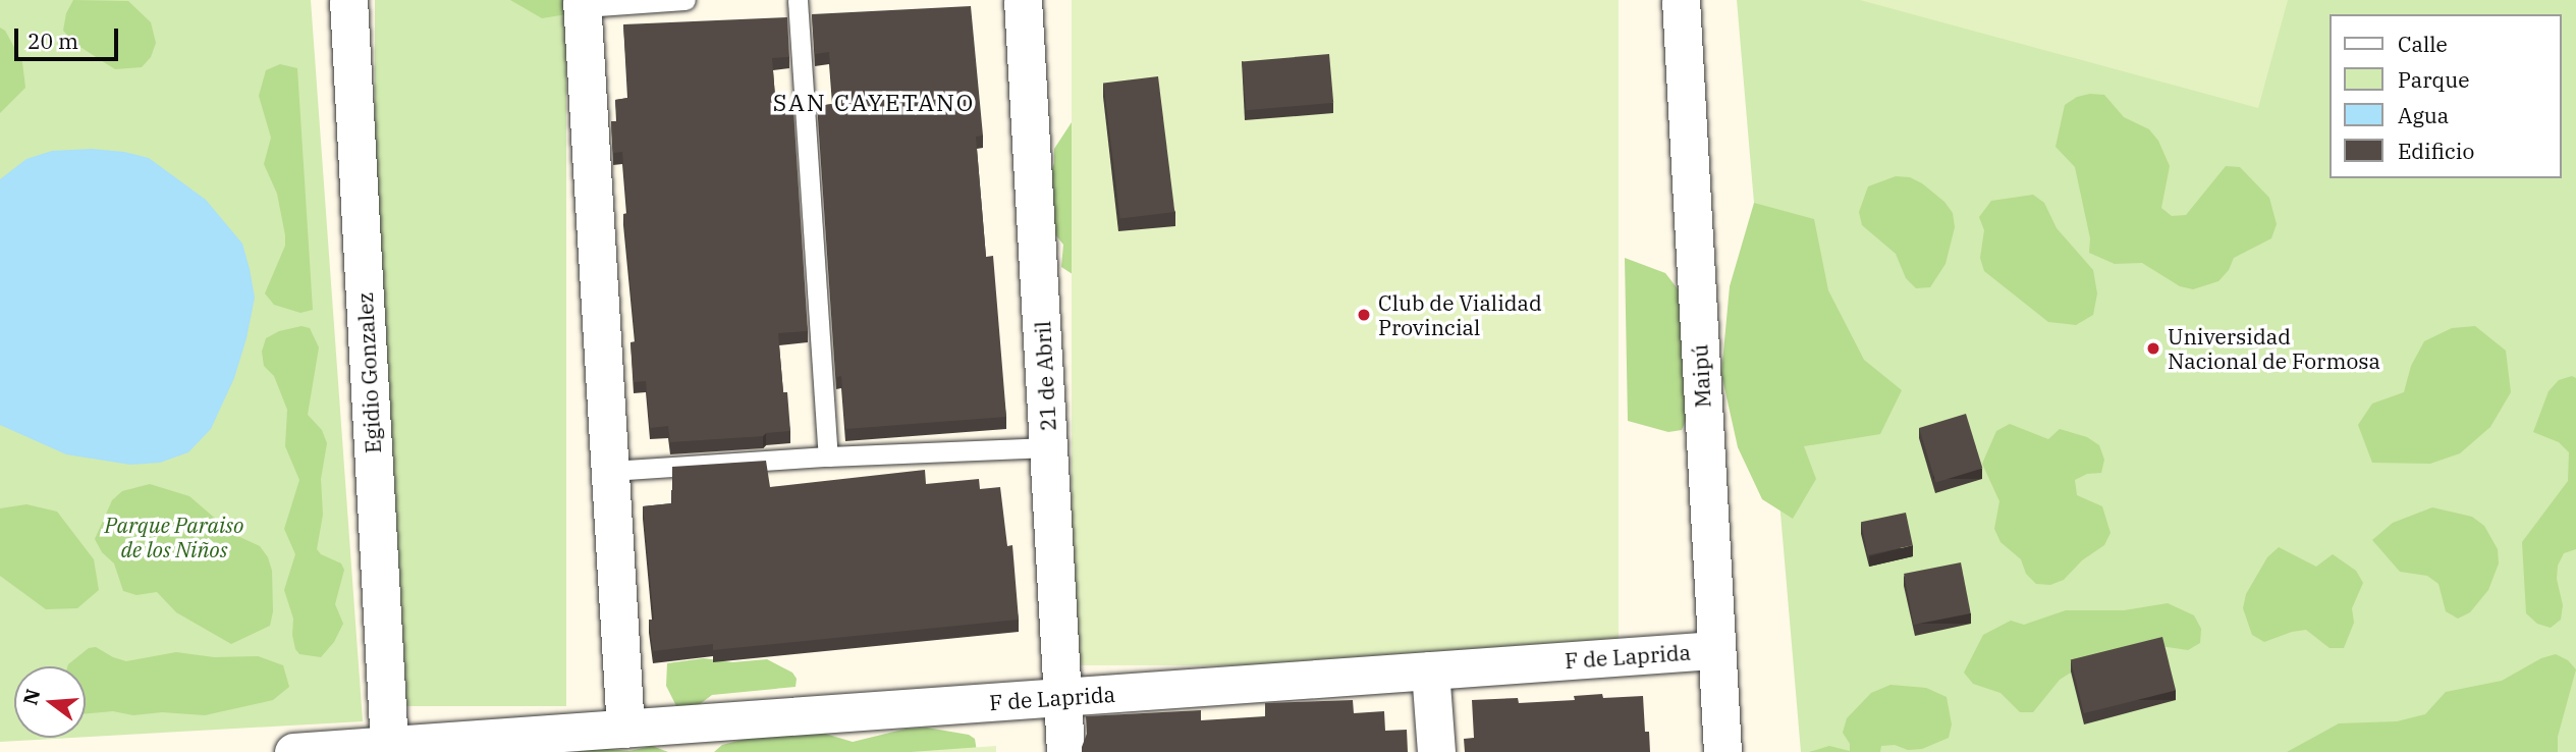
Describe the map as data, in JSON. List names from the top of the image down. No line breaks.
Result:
{"streets":{"street":["Egidio Gonzalez","21 de Abril","Maipú","F de Laprida"]},"crossings":[["Egidio Gonzalez","F de Laprida"],["21 de Abril","F de Laprida"],["Maipú","F de Laprida"]],"districts":["SAN CAYETANO"],"parks":["Parque Paraiso de los Niños"],"places":["Club de Vialidad Provincial","Universidad Nacional de Formosa"],"legend":["Calle","Parque","Agua","Edificio"],"scale_bar":"20 m","north":"left"}
